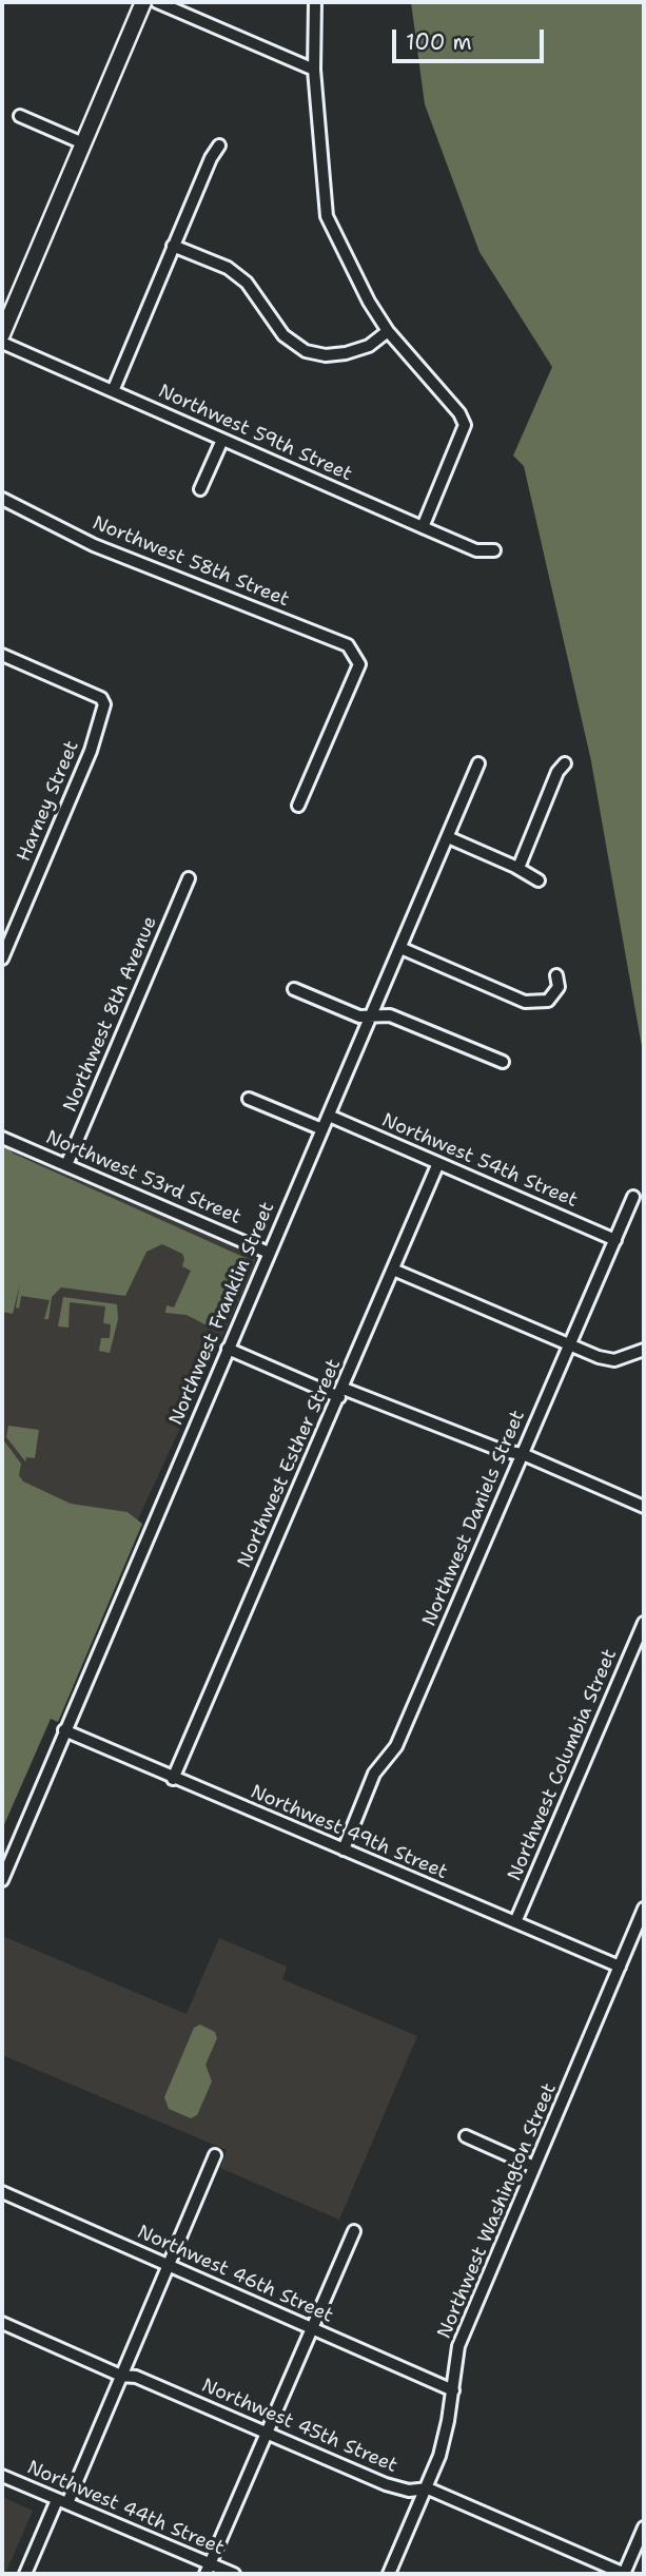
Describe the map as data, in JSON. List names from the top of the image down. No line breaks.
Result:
{"streets":{"street":["Northwest 59th Street","Northwest 58th Street","Harney Street","Northwest 8th Avenue","Northwest 54th Street","Northwest 53rd Street","Northwest Franklin Street","Northwest Esther Street","Northwest Daniels Street","Northwest Columbia Street","Northwest 49th Street","Northwest Washington Street","Northwest 46th Street","Northwest 45th Street","Northwest 44th Street"]},"crossings":[["Northwest 8th Avenue","Northwest 53rd Street"],["Northwest 54th Street","Northwest Franklin Street"],["Northwest 54th Street","Northwest Esther Street"],["Northwest 54th Street","Northwest Daniels Street"],["Northwest 53rd Street","Northwest Franklin Street"],["Northwest Franklin Street","Northwest 49th Street"],["Northwest Esther Street","Northwest 49th Street"],["Northwest Daniels Street","Northwest 49th Street"],["Northwest Columbia Street","Northwest 49th Street"],["Northwest 49th Street","Northwest Washington Street"],["Northwest Washington Street","Northwest 46th Street"],["Northwest Washington Street","Northwest 45th Street"]],"scale_bar":"100 m"}
